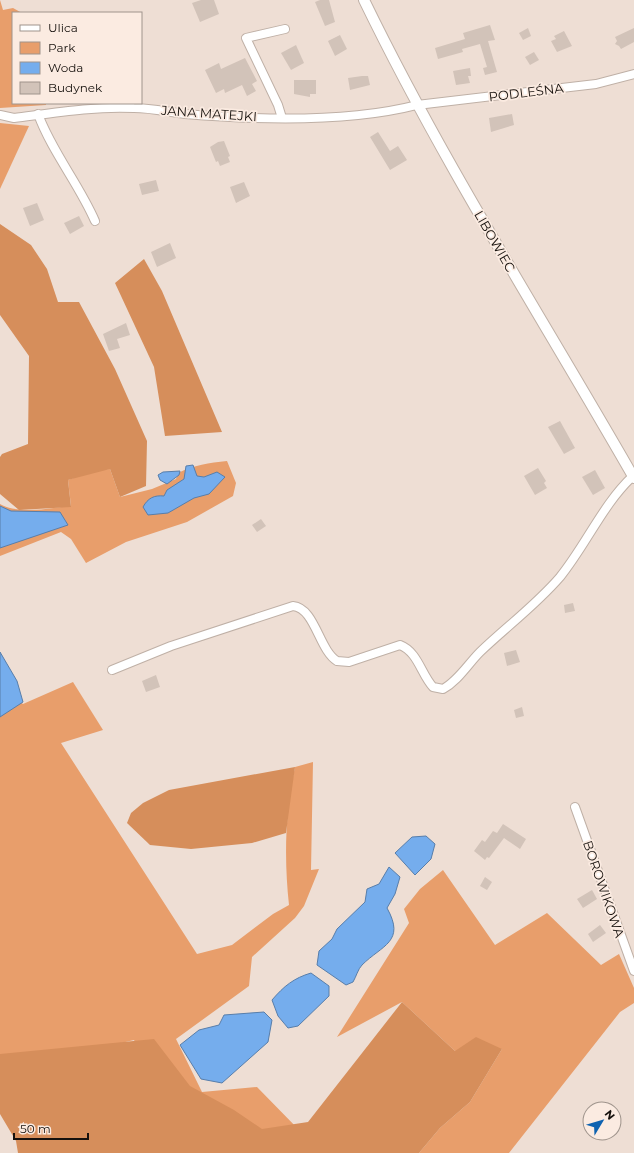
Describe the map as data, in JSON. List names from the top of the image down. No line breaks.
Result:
{"streets":{"street":["PODLEŚNA","JANA MATEJKI","LIBOWIEC","BOROWIKOWA"]},"crossings":[["PODLEŚNA","JANA MATEJKI"],["PODLEŚNA","LIBOWIEC"],["JANA MATEJKI","LIBOWIEC"]],"legend":["Ulica","Park","Woda","Budynek"],"scale_bar":"50 m","north":"top right"}
